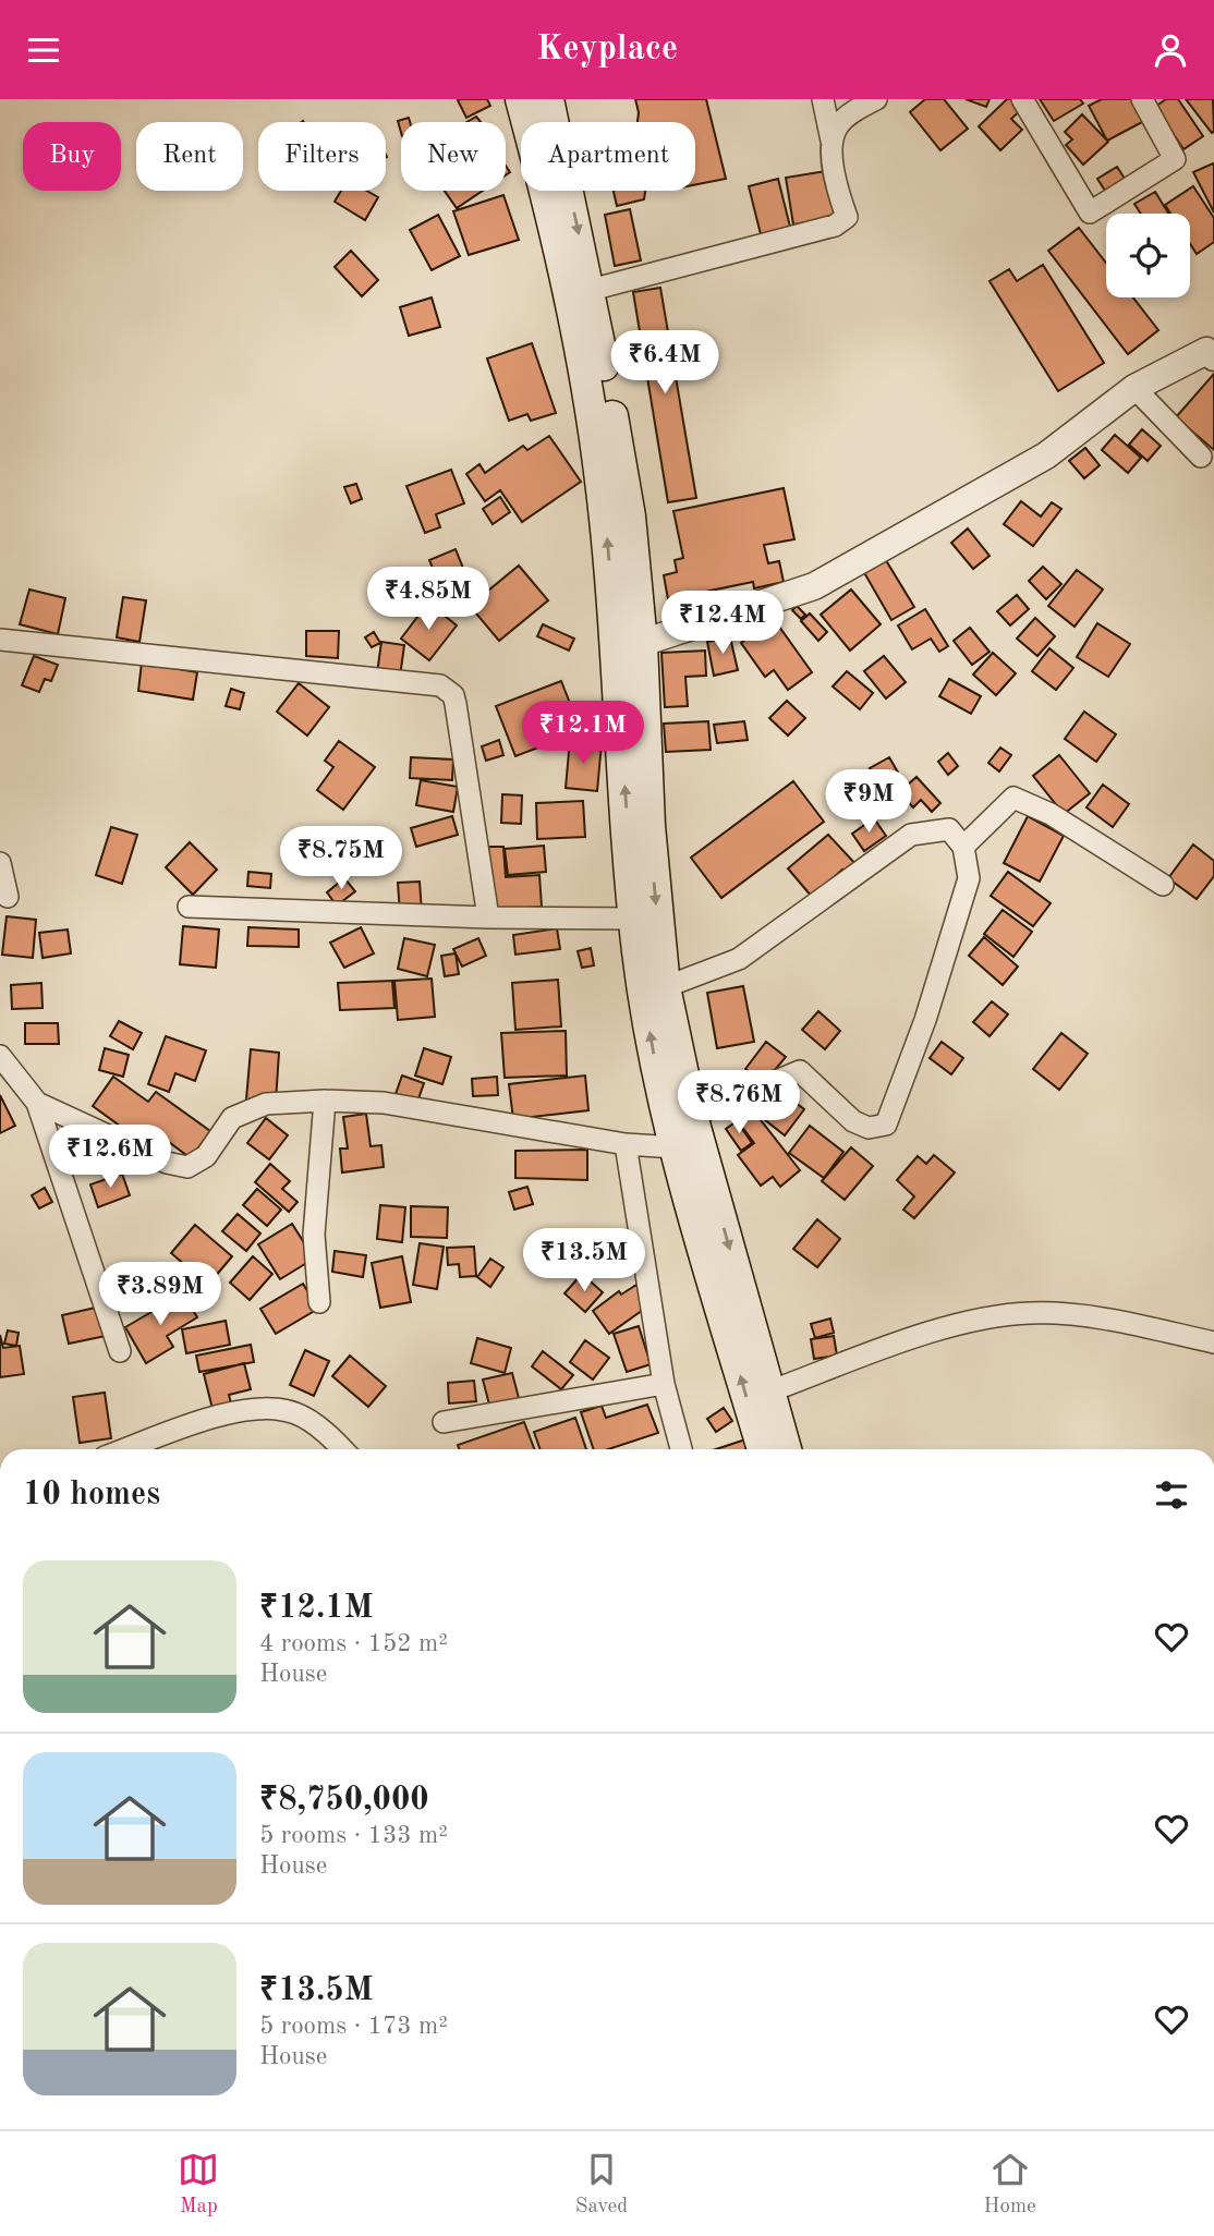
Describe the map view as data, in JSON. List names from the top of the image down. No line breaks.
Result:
{"page":{"header":"Keyplace","chip":["Buy","Rent","Filters","New","Apartment"],"price":["₹6.4M","₹4.85M","₹12.4M","₹12.1M","₹9M","₹8.75M","₹8.76M","₹12.6M","₹13.5M","₹3.89M"],"heading":"10 homes","list":[{"name":"₹12.1M","note":"4 rooms · 152 m² · House"},{"name":"₹8,750,000","note":"5 rooms · 133 m² · House"},{"name":"₹13.5M","note":"5 rooms · 173 m² · House"}],"tabs":["Map","Saved","Home"]}}
